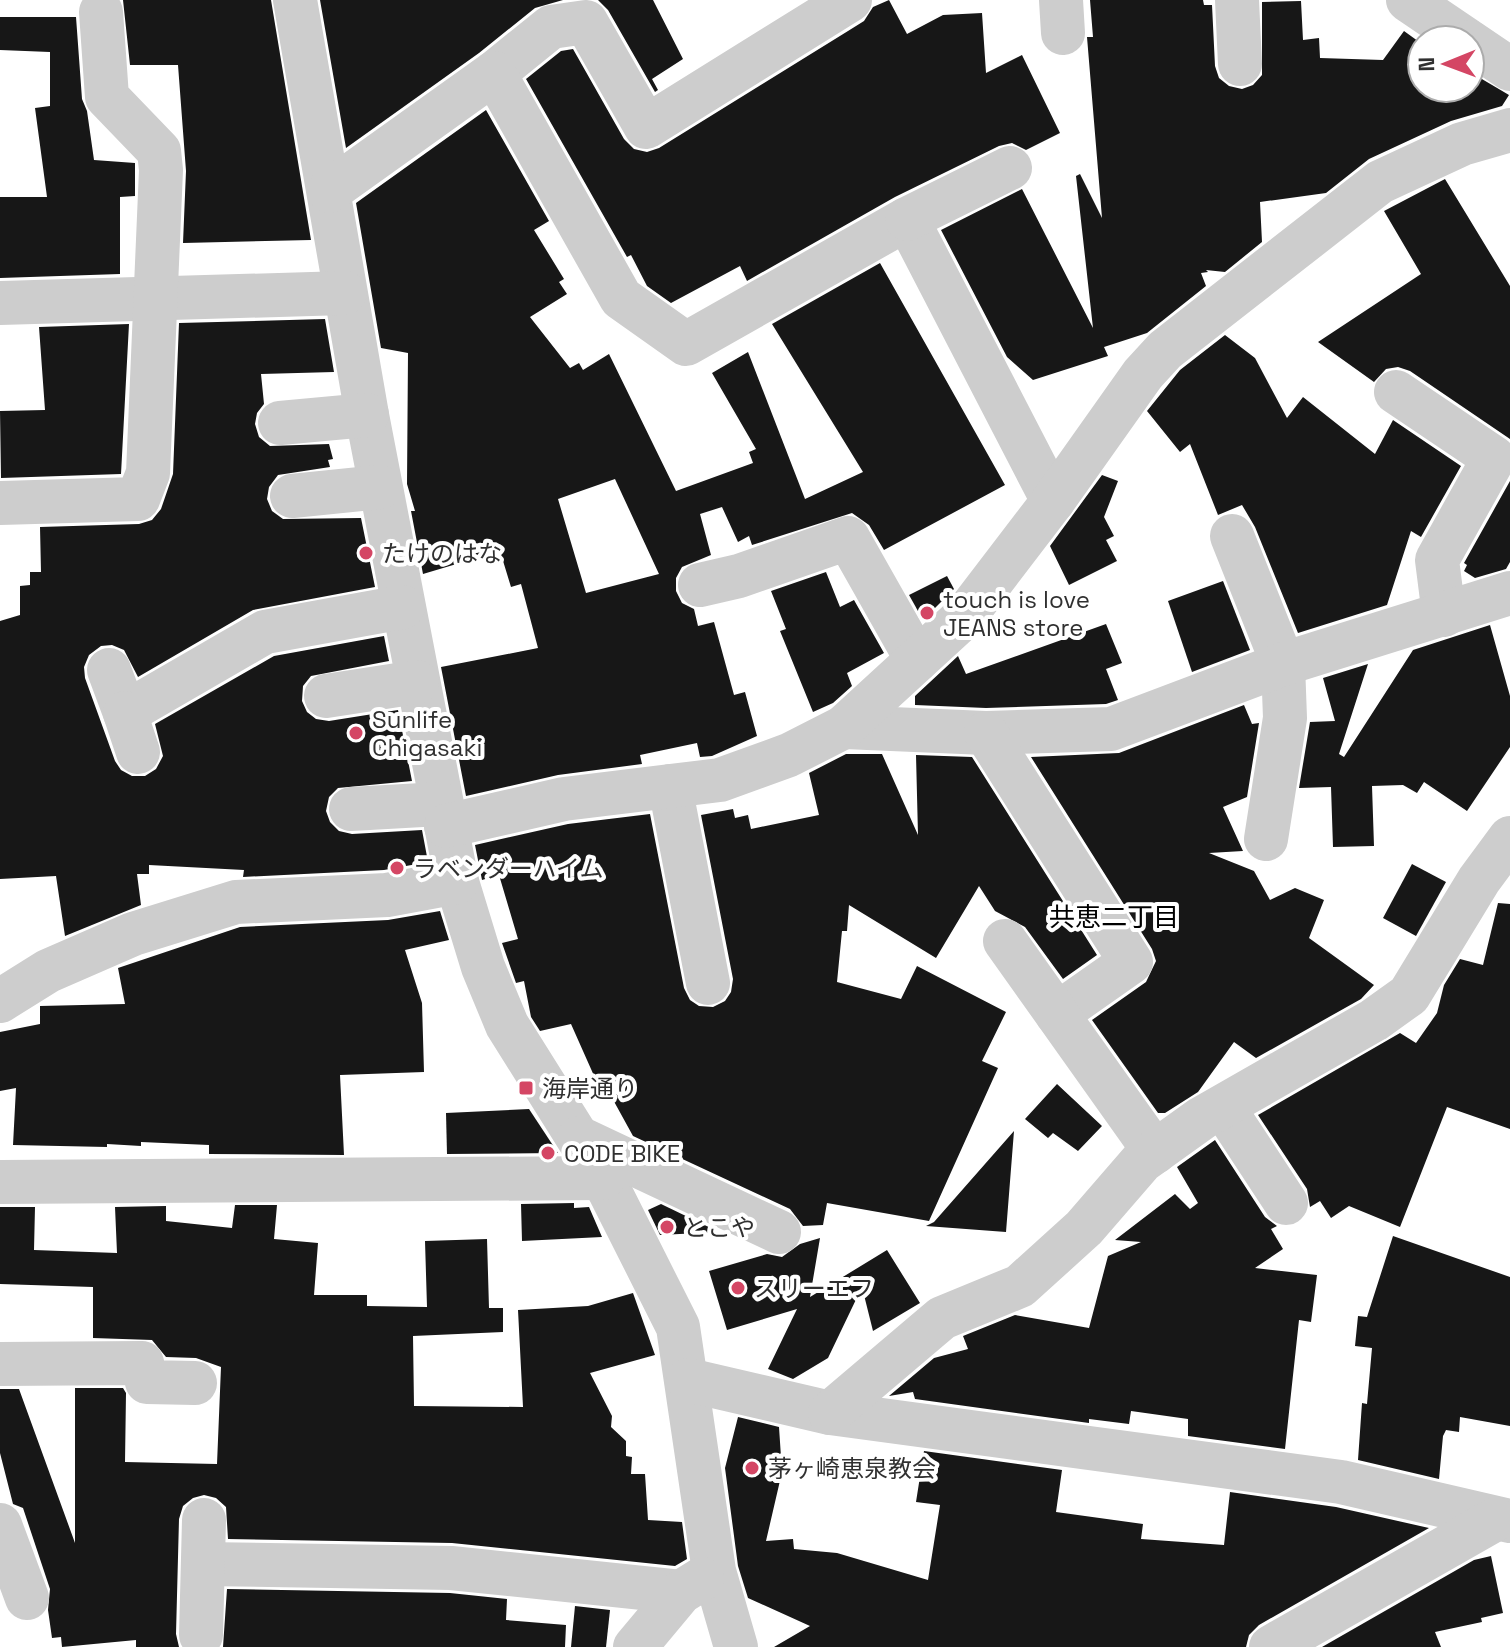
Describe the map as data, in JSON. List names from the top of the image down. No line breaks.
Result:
{"districts":["共恵二丁目"],"places":{"other":["たけのはな","touch is love JEANS store","Sunlife Chigasaki","ラベンダーハイム","CODE BIKE","とこや","スリーエフ","茅ヶ崎恵泉教会"],"transit":["海岸通り"]},"north":"left"}
